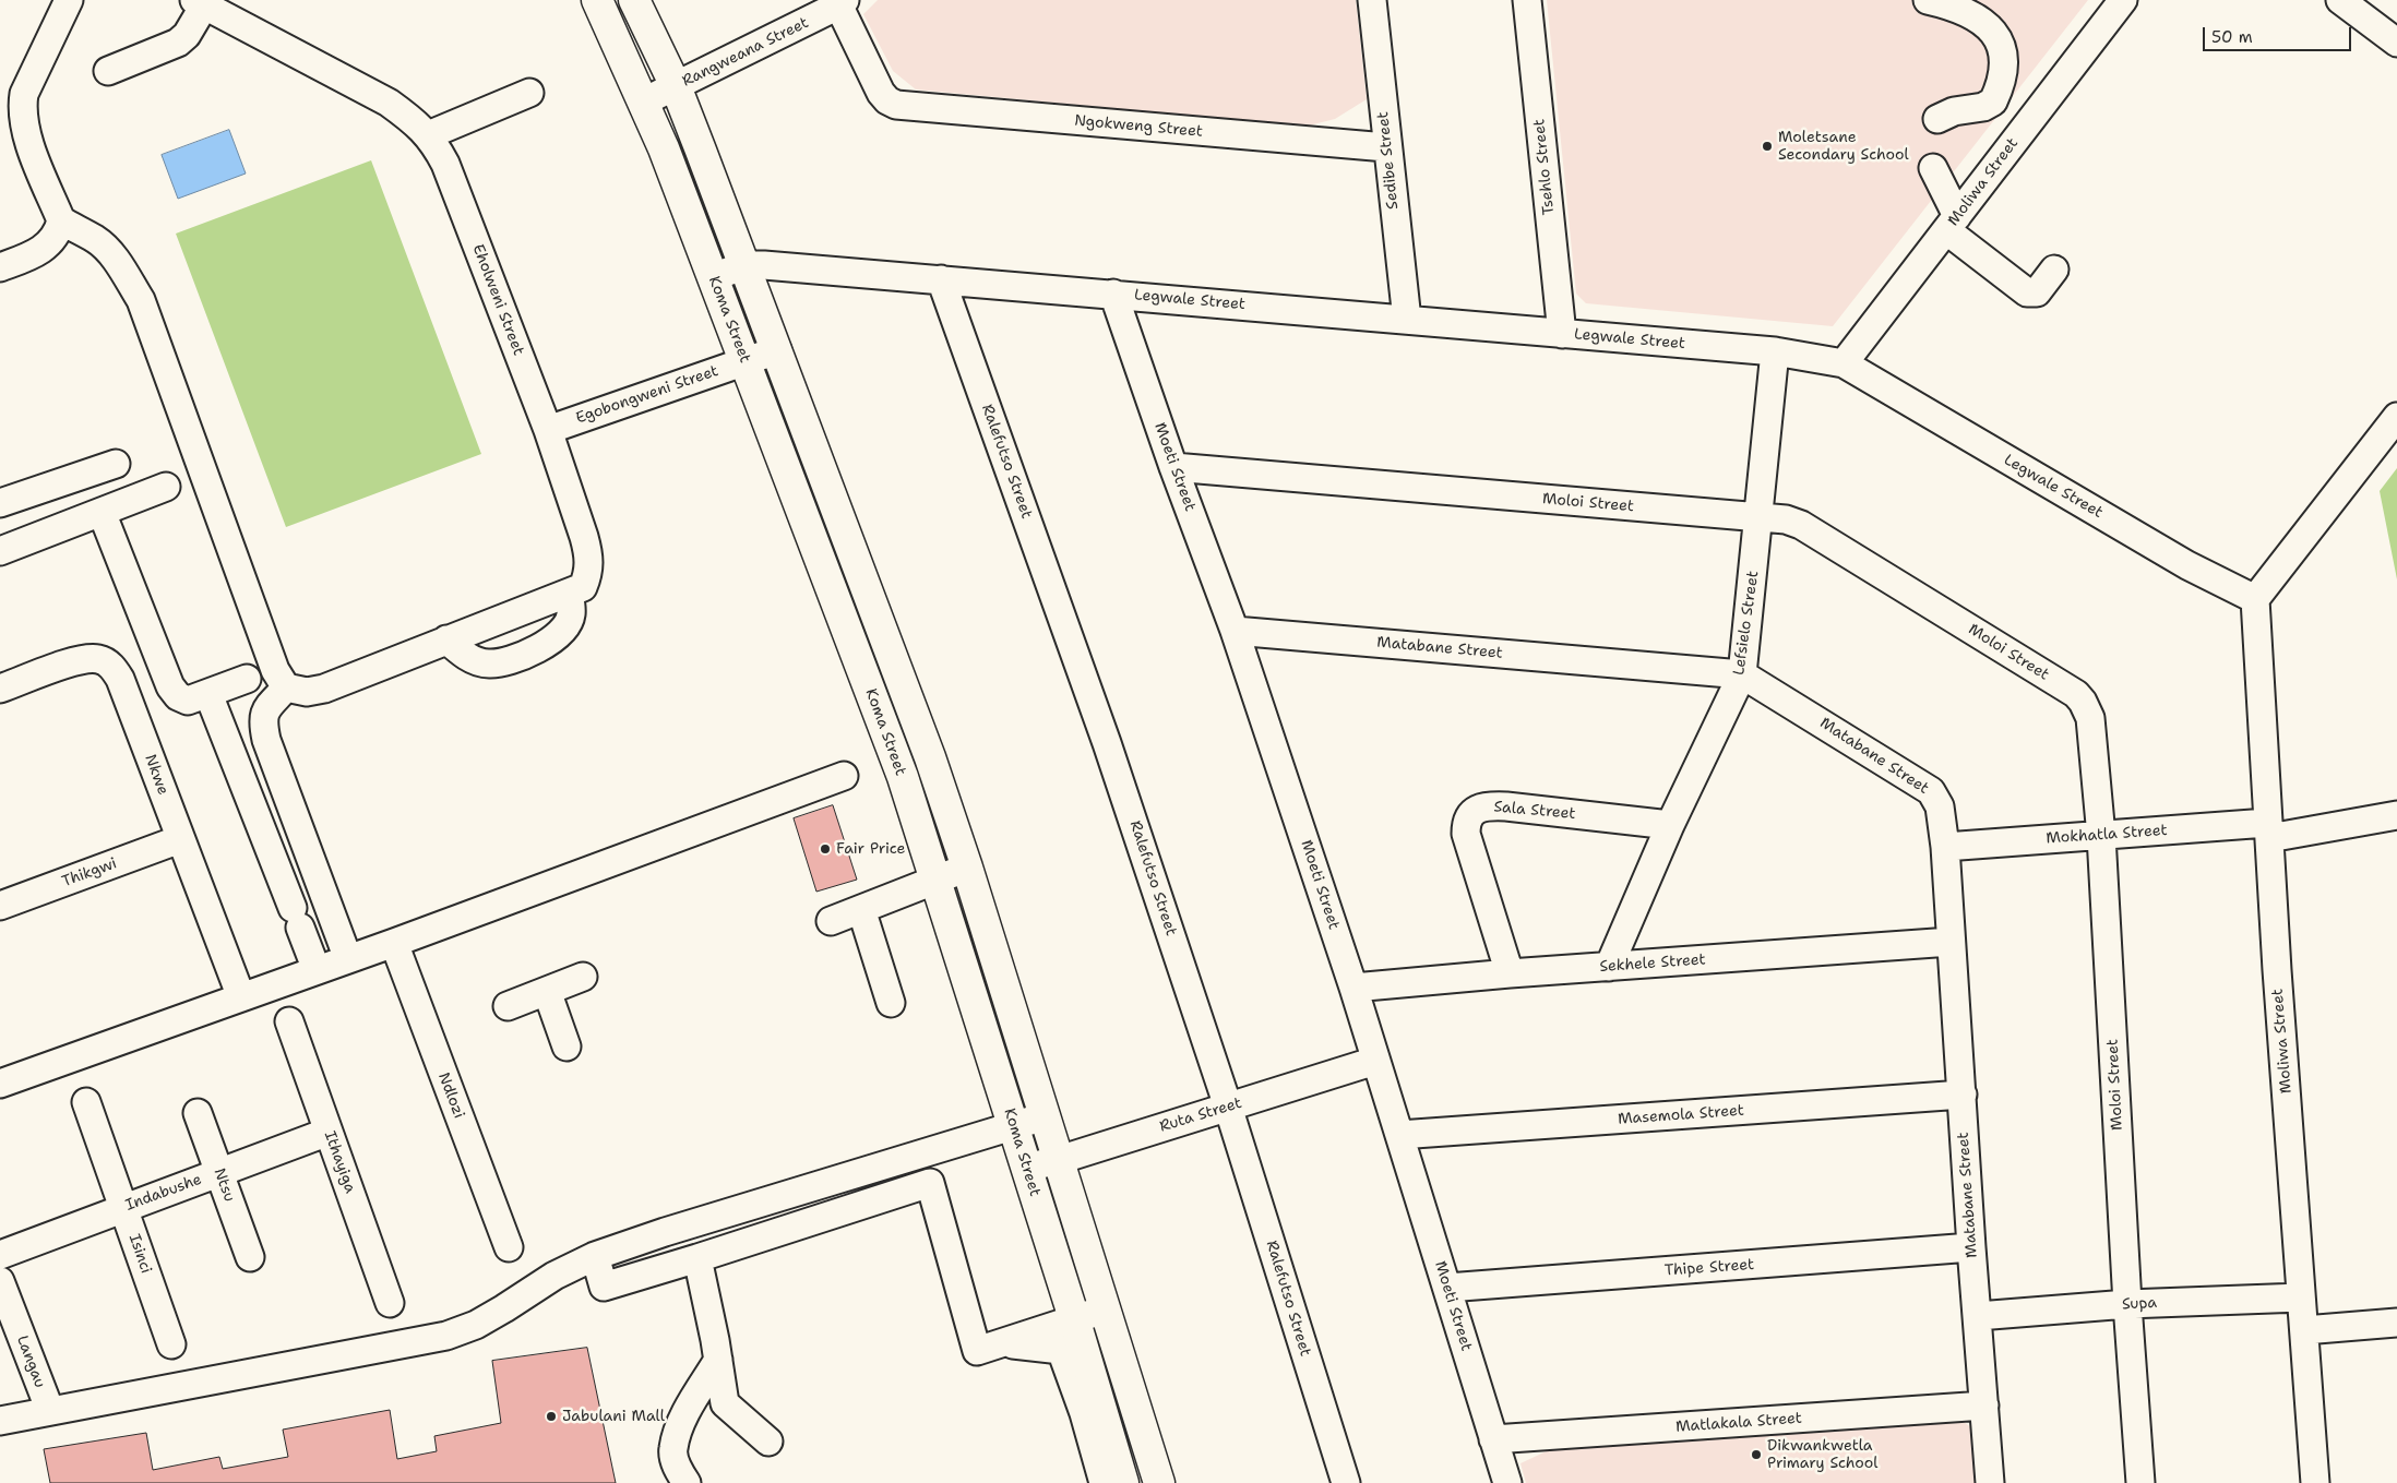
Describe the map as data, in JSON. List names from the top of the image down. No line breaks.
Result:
{"streets":{"main road":["Koma Street"],"street":["Rangweana Street","Ngokweng Street","Sedibe Street","Tsehlo Street","Moliwa Street","Eholweni Street","Legwale Street","Egobongweni Street","Ralefutso Street","Moeti Street","Moloi Street","Lefsielo Street","Matabane Street","Nkwe","Sala Street","Mokhatla Street","Thikgwi","Sekhele Street","Ndlozi","Ruta Street","Masemola Street","Ithayiga","Ntsu","Indabushe","Isinci","Thipe Street","Supa","Langau","Matlakala Street"]},"crossings":[["Rangweana Street","Ngokweng Street"],["Rangweana Street","Koma Street"],["Ngokweng Street","Sedibe Street"],["Sedibe Street","Legwale Street"],["Tsehlo Street","Legwale Street"],["Moliwa Street","Legwale Street"],["Moliwa Street","Mokhatla Street"],["Moliwa Street","Supa"],["Eholweni Street","Egobongweni Street"],["Legwale Street","Koma Street"],["Legwale Street","Ralefutso Street"],["Legwale Street","Moeti Street"],["Legwale Street","Lefsielo Street"],["Koma Street","Egobongweni Street"],["Koma Street","Ruta Street"],["Ralefutso Street","Ruta Street"],["Moeti Street","Moloi Street"],["Moeti Street","Matabane Street"],["Moeti Street","Sekhele Street"],["Moeti Street","Ruta Street"],["Moeti Street","Masemola Street"],["Moeti Street","Thipe Street"],["Moeti Street","Matlakala Street"],["Moloi Street","Lefsielo Street"],["Moloi Street","Mokhatla Street"],["Moloi Street","Supa"],["Lefsielo Street","Matabane Street"],["Lefsielo Street","Sala Street"],["Lefsielo Street","Sekhele Street"],["Matabane Street","Mokhatla Street"],["Matabane Street","Sekhele Street"],["Matabane Street","Masemola Street"],["Matabane Street","Thipe Street"],["Matabane Street","Supa"],["Matabane Street","Matlakala Street"],["Nkwe","Thikgwi"],["Sala Street","Sekhele Street"],["Ithayiga","Indabushe"],["Ntsu","Indabushe"],["Indabushe","Isinci"]],"places":["Moletsane Secondary School","Fair Price","Jabulani Mall","Dikwankwetla Primary School"],"scale_bar":"50 m"}
